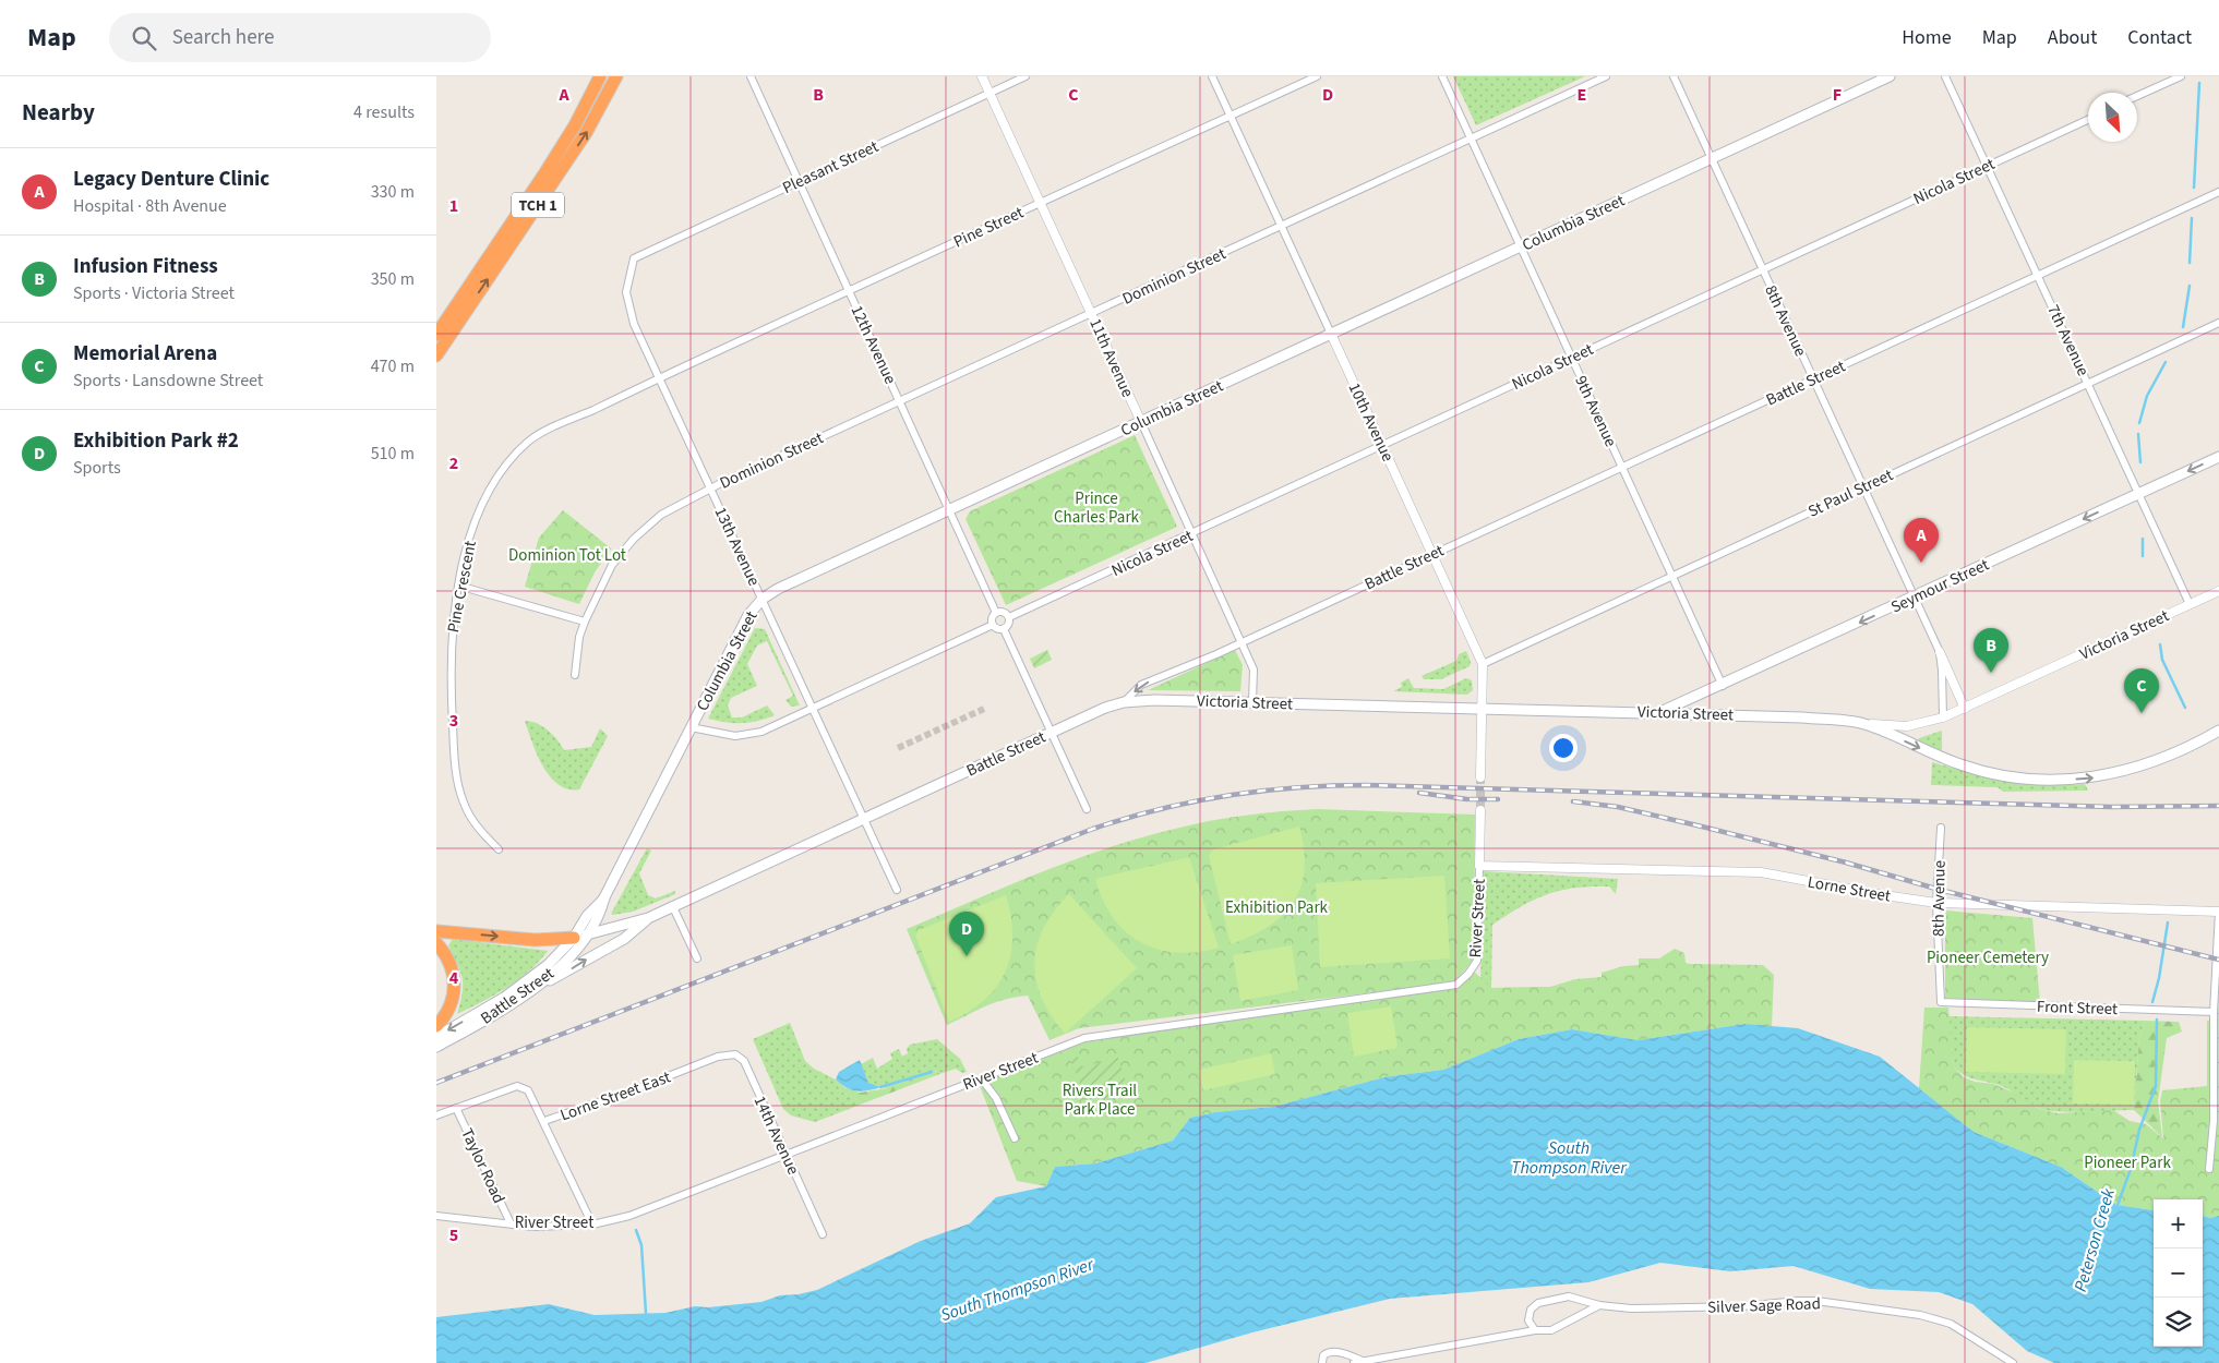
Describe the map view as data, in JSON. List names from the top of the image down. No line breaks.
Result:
{"streets":{"highway":["TCH 1"],"main road":["Columbia Street","Battle Street","Seymour Street","Victoria Street"],"street":["Pleasant Street","Nicola Street","Pine Street","Dominion Street","8th Avenue","7th Avenue","12th Avenue","11th Avenue","9th Avenue","10th Avenue","St Paul Street","13th Avenue","Pine Crescent","Lorne Street","River Street","Front Street","Lorne Street East","14th Avenue","Taylor Road","Silver Sage Road"]},"crossings":[["Pleasant Street","12th Avenue"],["Pleasant Street","11th Avenue"],["Pleasant Street","13th Avenue"],["Nicola Street","8th Avenue"],["Nicola Street","7th Avenue"],["Nicola Street","12th Avenue"],["Nicola Street","11th Avenue"],["Nicola Street","9th Avenue"],["Nicola Street","10th Avenue"],["Columbia Street","8th Avenue"],["Columbia Street","12th Avenue"],["Columbia Street","11th Avenue"],["Columbia Street","Battle Street"],["Columbia Street","9th Avenue"],["Columbia Street","10th Avenue"],["Columbia Street","13th Avenue"],["Pine Street","12th Avenue"],["Pine Street","11th Avenue"],["Pine Street","10th Avenue"],["Pine Street","13th Avenue"],["Pine Street","Pine Crescent"],["Dominion Street","12th Avenue"],["Dominion Street","11th Avenue"],["Dominion Street","9th Avenue"],["Dominion Street","10th Avenue"],["Dominion Street","13th Avenue"],["8th Avenue","Battle Street"],["8th Avenue","St Paul Street"],["8th Avenue","Seymour Street"],["8th Avenue","Victoria Street"],["8th Avenue","Lorne Street"],["8th Avenue","Front Street"],["7th Avenue","Battle Street"],["7th Avenue","St Paul Street"],["7th Avenue","Seymour Street"],["7th Avenue","Victoria Street"],["11th Avenue","Battle Street"],["11th Avenue","Victoria Street"],["Battle Street","9th Avenue"],["Battle Street","10th Avenue"],["Battle Street","13th Avenue"],["Battle Street","Victoria Street"],["9th Avenue","St Paul Street"],["9th Avenue","Seymour Street"],["10th Avenue","St Paul Street"],["10th Avenue","Victoria Street"],["13th Avenue","Pine Crescent"],["Seymour Street","Victoria Street"],["Lorne Street","River Street"],["River Street","14th Avenue"],["River Street","Taylor Road"],["Lorne Street East","14th Avenue"],["Lorne Street East","Taylor Road"]],"one_way":["Seymour Street"],"water":["South Thompson River","Peterson Creek"],"parks":["Prince Charles Park","Dominion Tot Lot","Exhibition Park","Pioneer Cemetery","Rivers Trail Park Place","Pioneer Park"],"north":"bottom right","page":{"header":"Map","search":"Search here","nav":["Home","Map","About","Contact"],"heading":["Nearby","4 results"],"list":[{"mark":"A","name":"Legacy Denture Clinic","note":"Hospital · 8th Avenue","value":"330 m"},{"mark":"B","name":"Infusion Fitness","note":"Sports · Victoria Street","value":"350 m"},{"mark":"C","name":"Memorial Arena","note":"Sports · Lansdowne Street","value":"470 m"},{"mark":"D","name":"Exhibition Park #2","note":"Sports","value":"510 m"}],"pins":["A","B","C","D"],"map_buttons":["+","−"]},"grid":{"columns":["A","B","C","D","E","F"],"rows":["1","2","3","4","5"]}}
